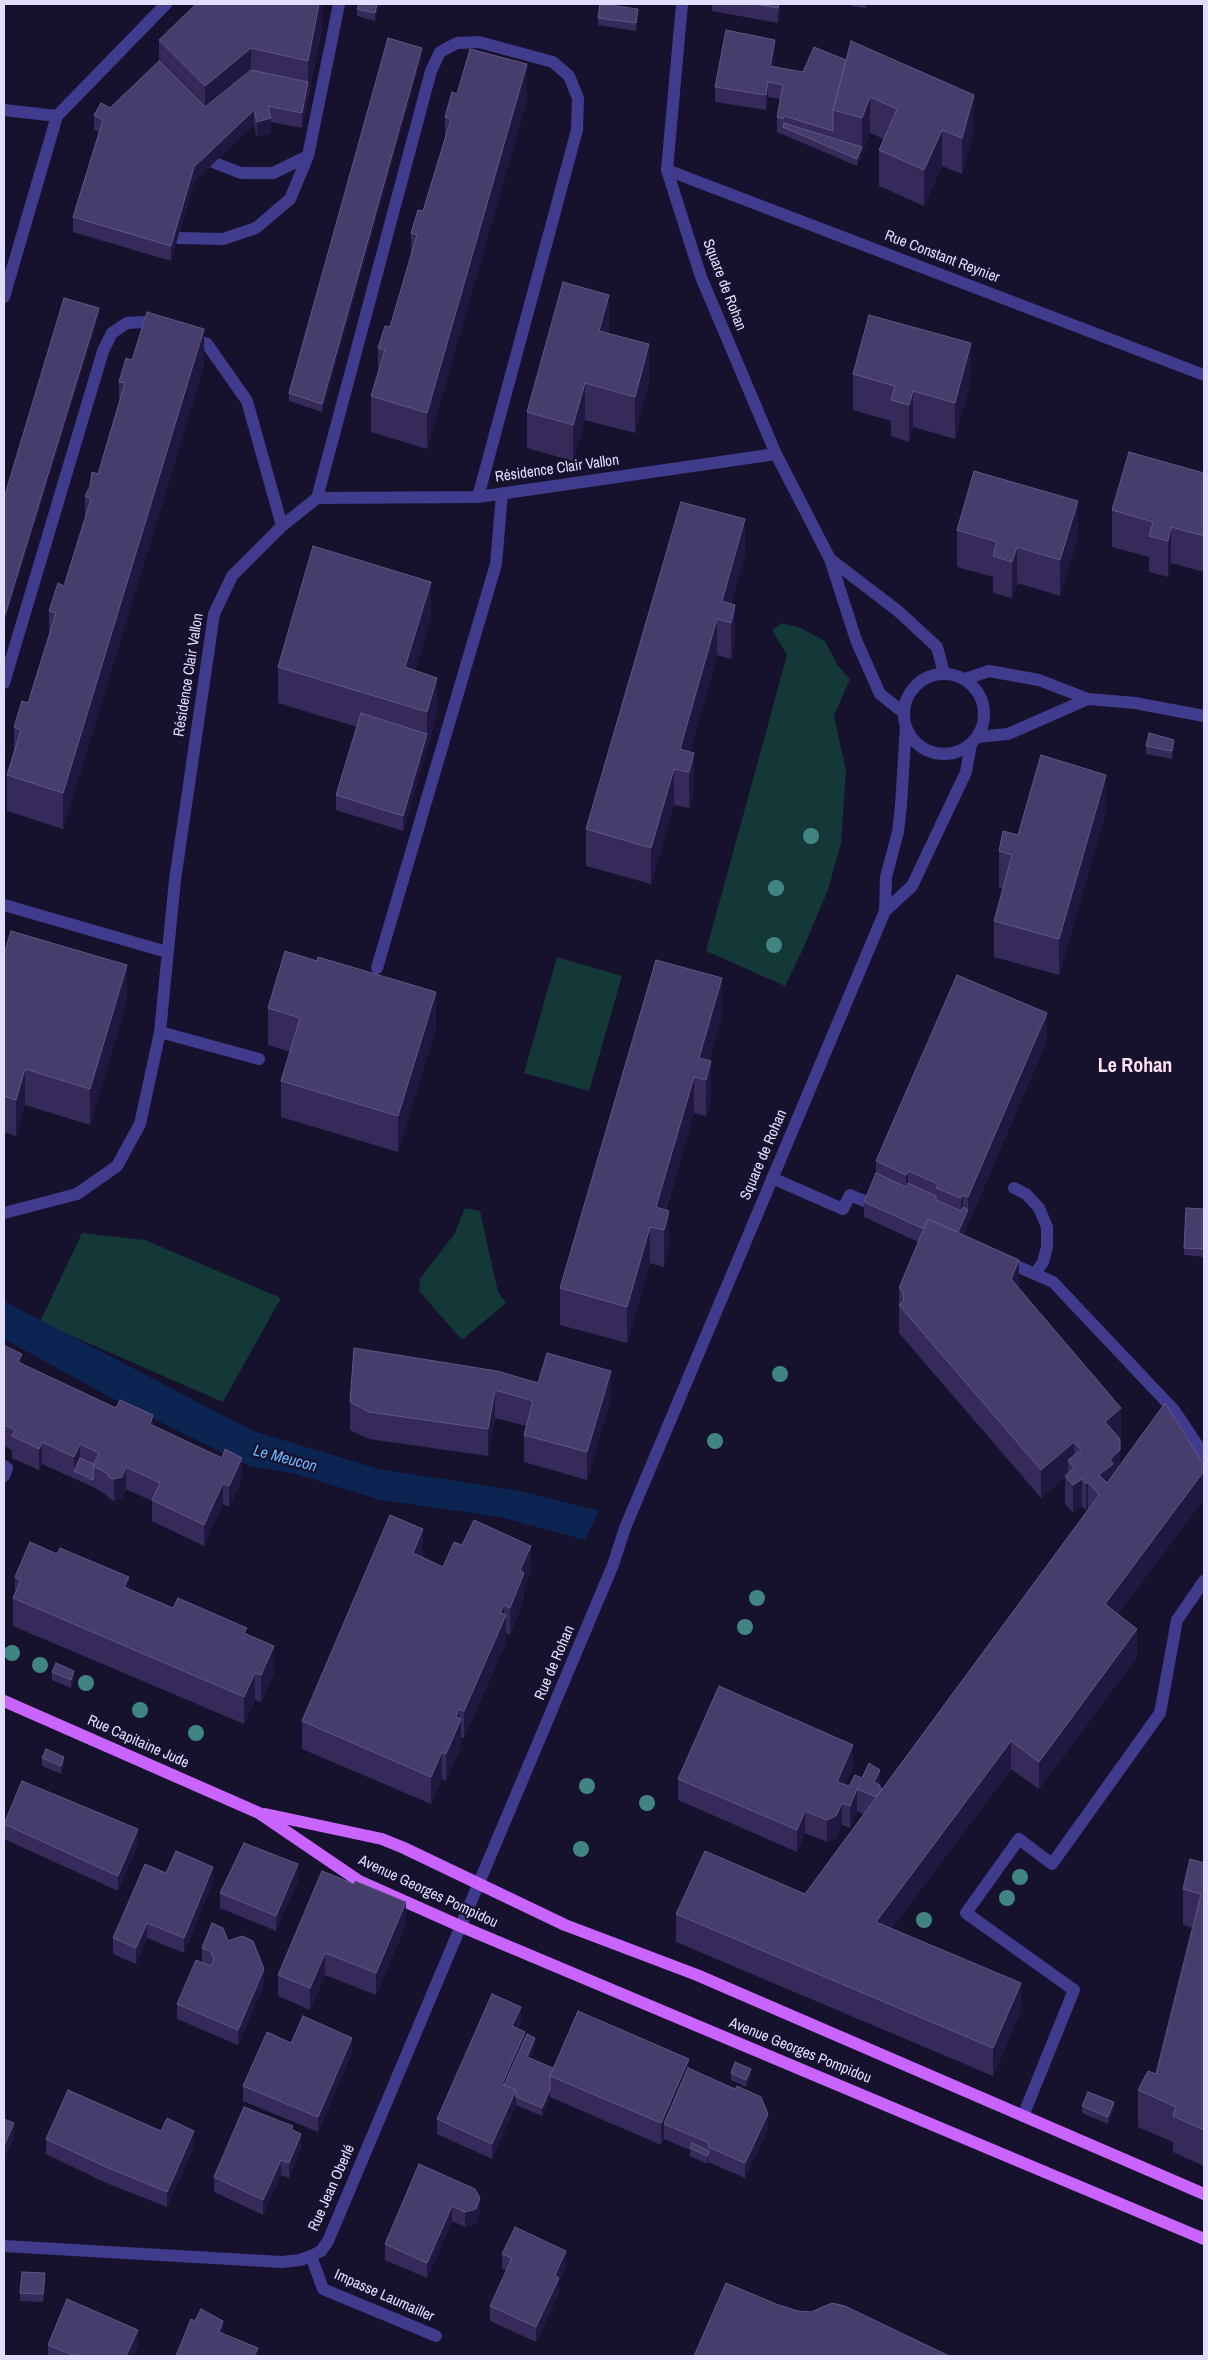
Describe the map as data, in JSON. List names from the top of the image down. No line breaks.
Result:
{"streets":{"main road":["Rue Capitaine Jude","Avenue Georges Pompidou"],"street":["Rue Constant Reynier","Square de Rohan","Résidence Clair Vallon","Rue de Rohan","Rue Jean Oberlé","Impasse Laumailler"]},"crossings":[["Rue Constant Reynier","Square de Rohan"],["Square de Rohan","Résidence Clair Vallon"],["Square de Rohan","Rue de Rohan"],["Rue de Rohan","Avenue Georges Pompidou"],["Rue de Rohan","Rue Jean Oberlé"],["Rue Capitaine Jude","Avenue Georges Pompidou"],["Avenue Georges Pompidou","Rue Jean Oberlé"],["Rue Jean Oberlé","Impasse Laumailler"]],"districts":["Le Rohan"],"water":["Le Meucon"]}
